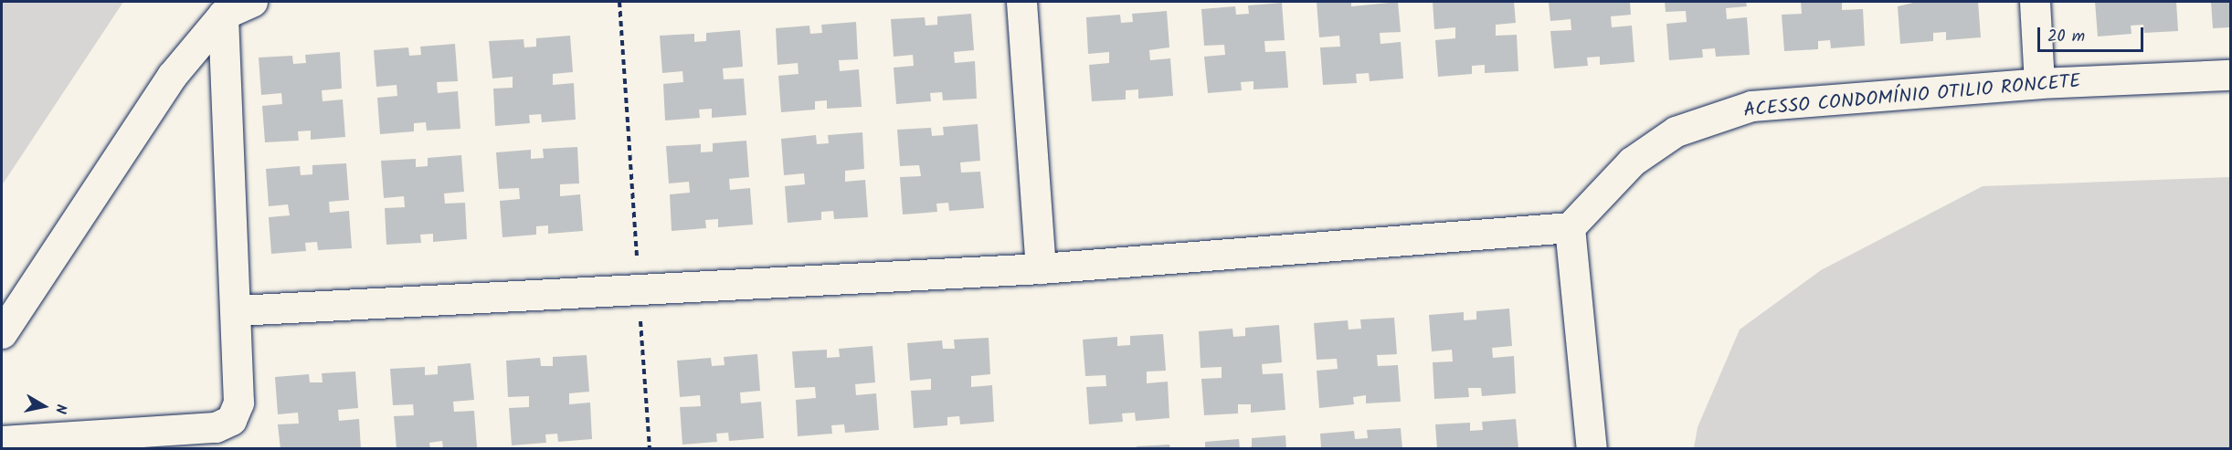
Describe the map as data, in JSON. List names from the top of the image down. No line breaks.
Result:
{"streets":{"street":["ACESSO CONDOMÍNIO OTILIO RONCETE"]},"scale_bar":"20 m","north":"right"}
